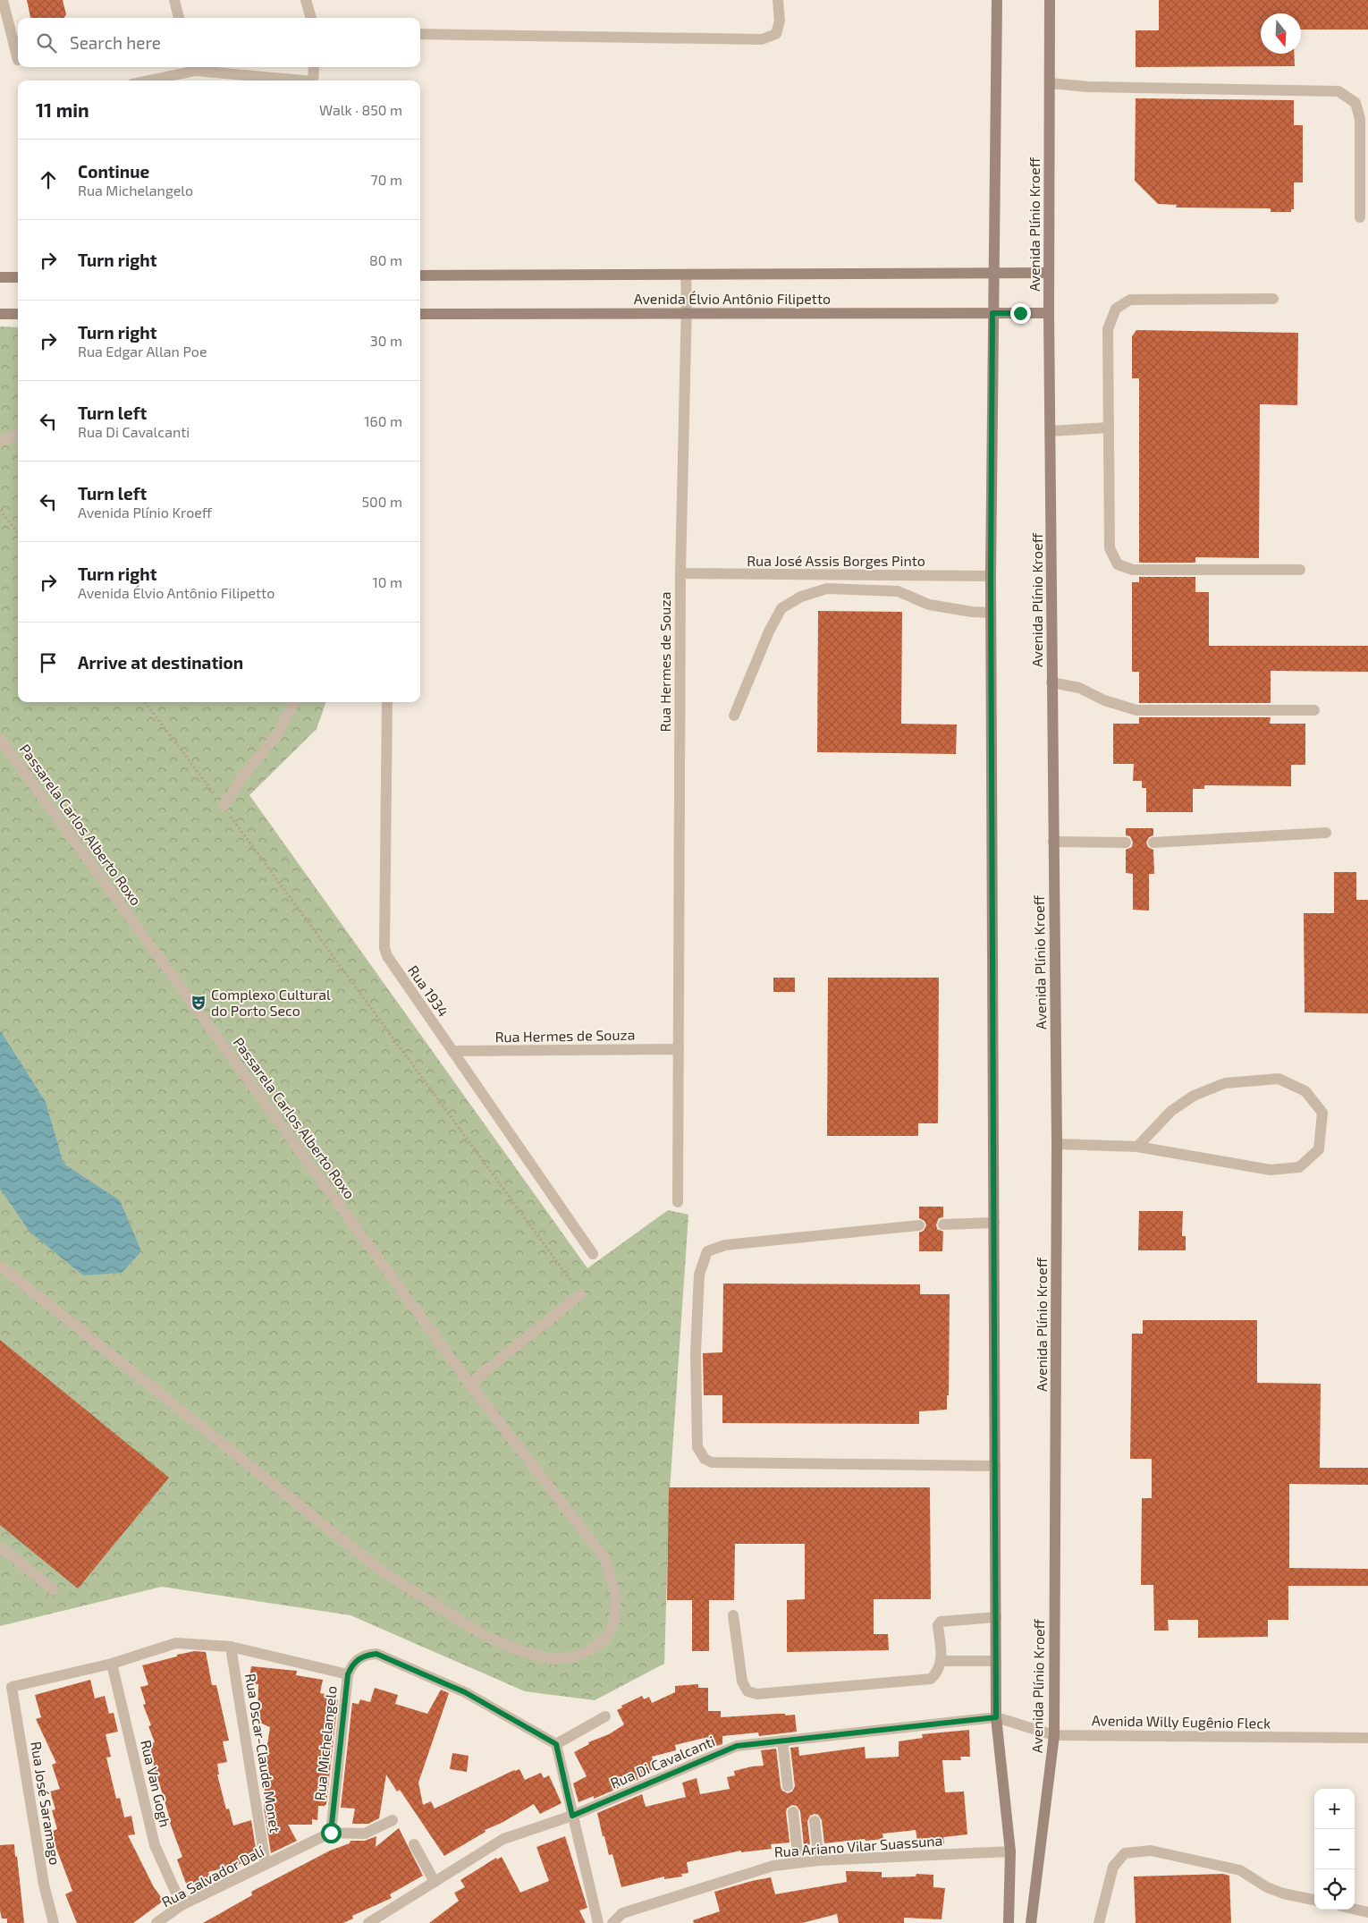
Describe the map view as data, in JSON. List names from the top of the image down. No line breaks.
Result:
{"streets":{"main road":["Avenida Plínio Kroeff","Avenida Élvio Antônio Filipetto"],"street":["Rua José Assis Borges Pinto","Rua Hermes de Souza","Passarela Carlos Alberto Roxo","Rua 1934","Avenida Willy Eugênio Fleck","Rua Michelangelo","Rua Oscar-Claude Monet","Rua Di Cavalcanti","Rua Van Gogh","Rua José Saramago","Rua Ariano Vilar Suassuna","Rua Salvador Dalí"]},"crossings":[["Avenida Plínio Kroeff","Avenida Élvio Antônio Filipetto"],["Avenida Plínio Kroeff","Avenida Willy Eugênio Fleck"],["Avenida Élvio Antônio Filipetto","Rua Hermes de Souza"],["Rua José Assis Borges Pinto","Rua Hermes de Souza"],["Rua Hermes de Souza","Rua 1934"],["Avenida Willy Eugênio Fleck","Rua Di Cavalcanti"],["Rua Michelangelo","Rua Salvador Dalí"],["Rua Oscar-Claude Monet","Rua Salvador Dalí"],["Rua Van Gogh","Rua José Saramago"],["Rua Van Gogh","Rua Salvador Dalí"]],"places":{"theatre":["Complexo Cultural do Porto Seco"]},"north":"bottom","page":{"search":"Search here","heading":["11 min","Walk · 850 m"],"list":[["Continue","Rua Michelangelo","70 m"],["Turn right","80 m"],["Turn right","Rua Edgar Allan Poe","30 m"],["Turn left","Rua Di Cavalcanti","160 m"],["Turn left","Avenida Plínio Kroeff","500 m"],["Turn right","Avenida Élvio Antônio Filipetto","10 m"],"Arrive at destination"],"map_buttons":["+","−"]}}
